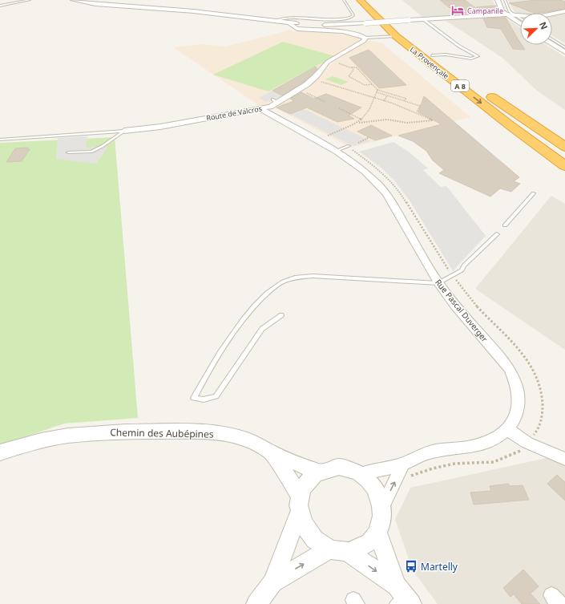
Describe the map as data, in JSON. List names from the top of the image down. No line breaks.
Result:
{"streets":{"highway":["La Provençale","A 8"],"street":["Route de Valcros","Rue Pascal Duverger","Chemin des Aubépines"]},"crossings":[["Route de Valcros","Rue Pascal Duverger"],["Rue Pascal Duverger","Chemin des Aubépines"]],"places":{"hotel":["Campanile"],"bus stop":["Martelly"]},"north":"top right"}
